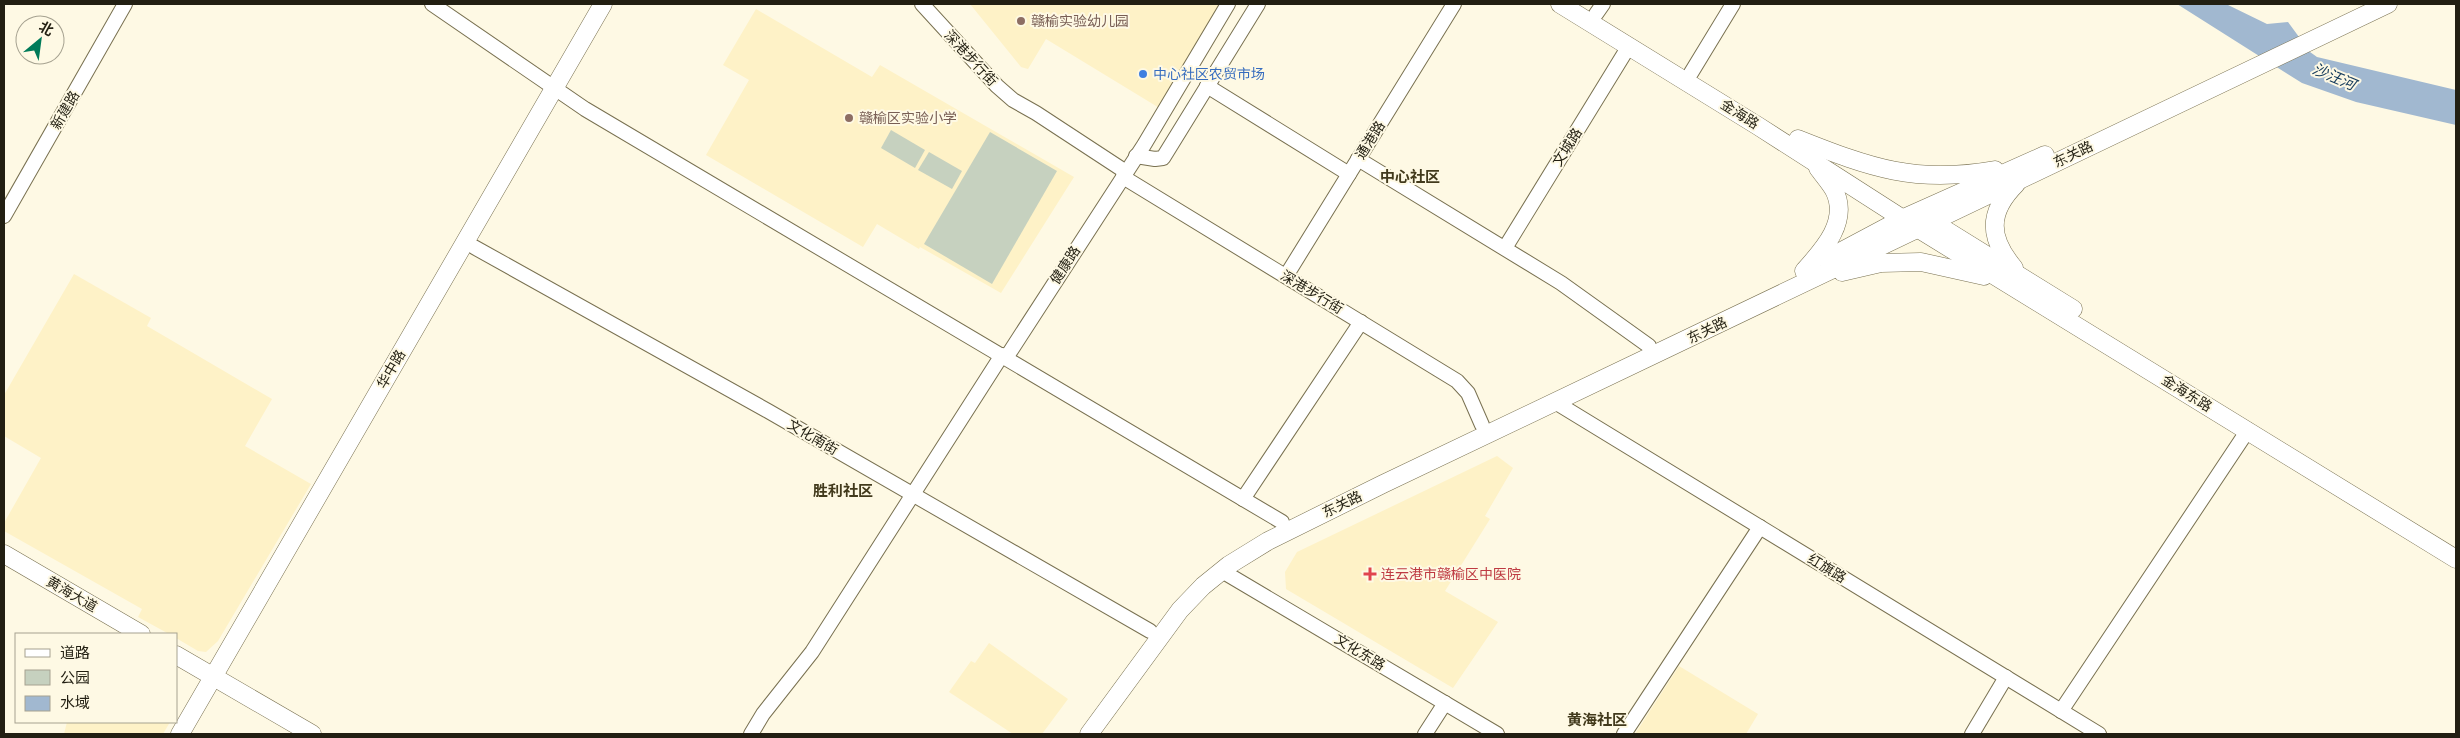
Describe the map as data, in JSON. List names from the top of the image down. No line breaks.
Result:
{"streets":{"main road":["金海路","东关路","华中路","金海东路","黄海大道"],"street":["深港步行街","新建路","通港路","文城路","健康路","文化南街","红旗路","文化东路"]},"crossings":[["深港步行街","通港路"],["深港步行街","东关路"],["深港步行街","健康路"],["金海路","文城路"],["金海路","东关路"],["金海路","金海东路"],["东关路","金海东路"],["东关路","文化南街"],["东关路","红旗路"],["东关路","文化东路"],["健康路","文化南街"],["华中路","文化南街"]],"districts":["中心社区","胜利社区","黄海社区"],"water":["沙汪河"],"places":{"other":["赣榆实验幼儿园","中心社区农贸市场","赣榆区实验小学"],"health":["连云港市赣榆区中医院"]},"legend":["道路","公园","水域"],"north":"top right"}
